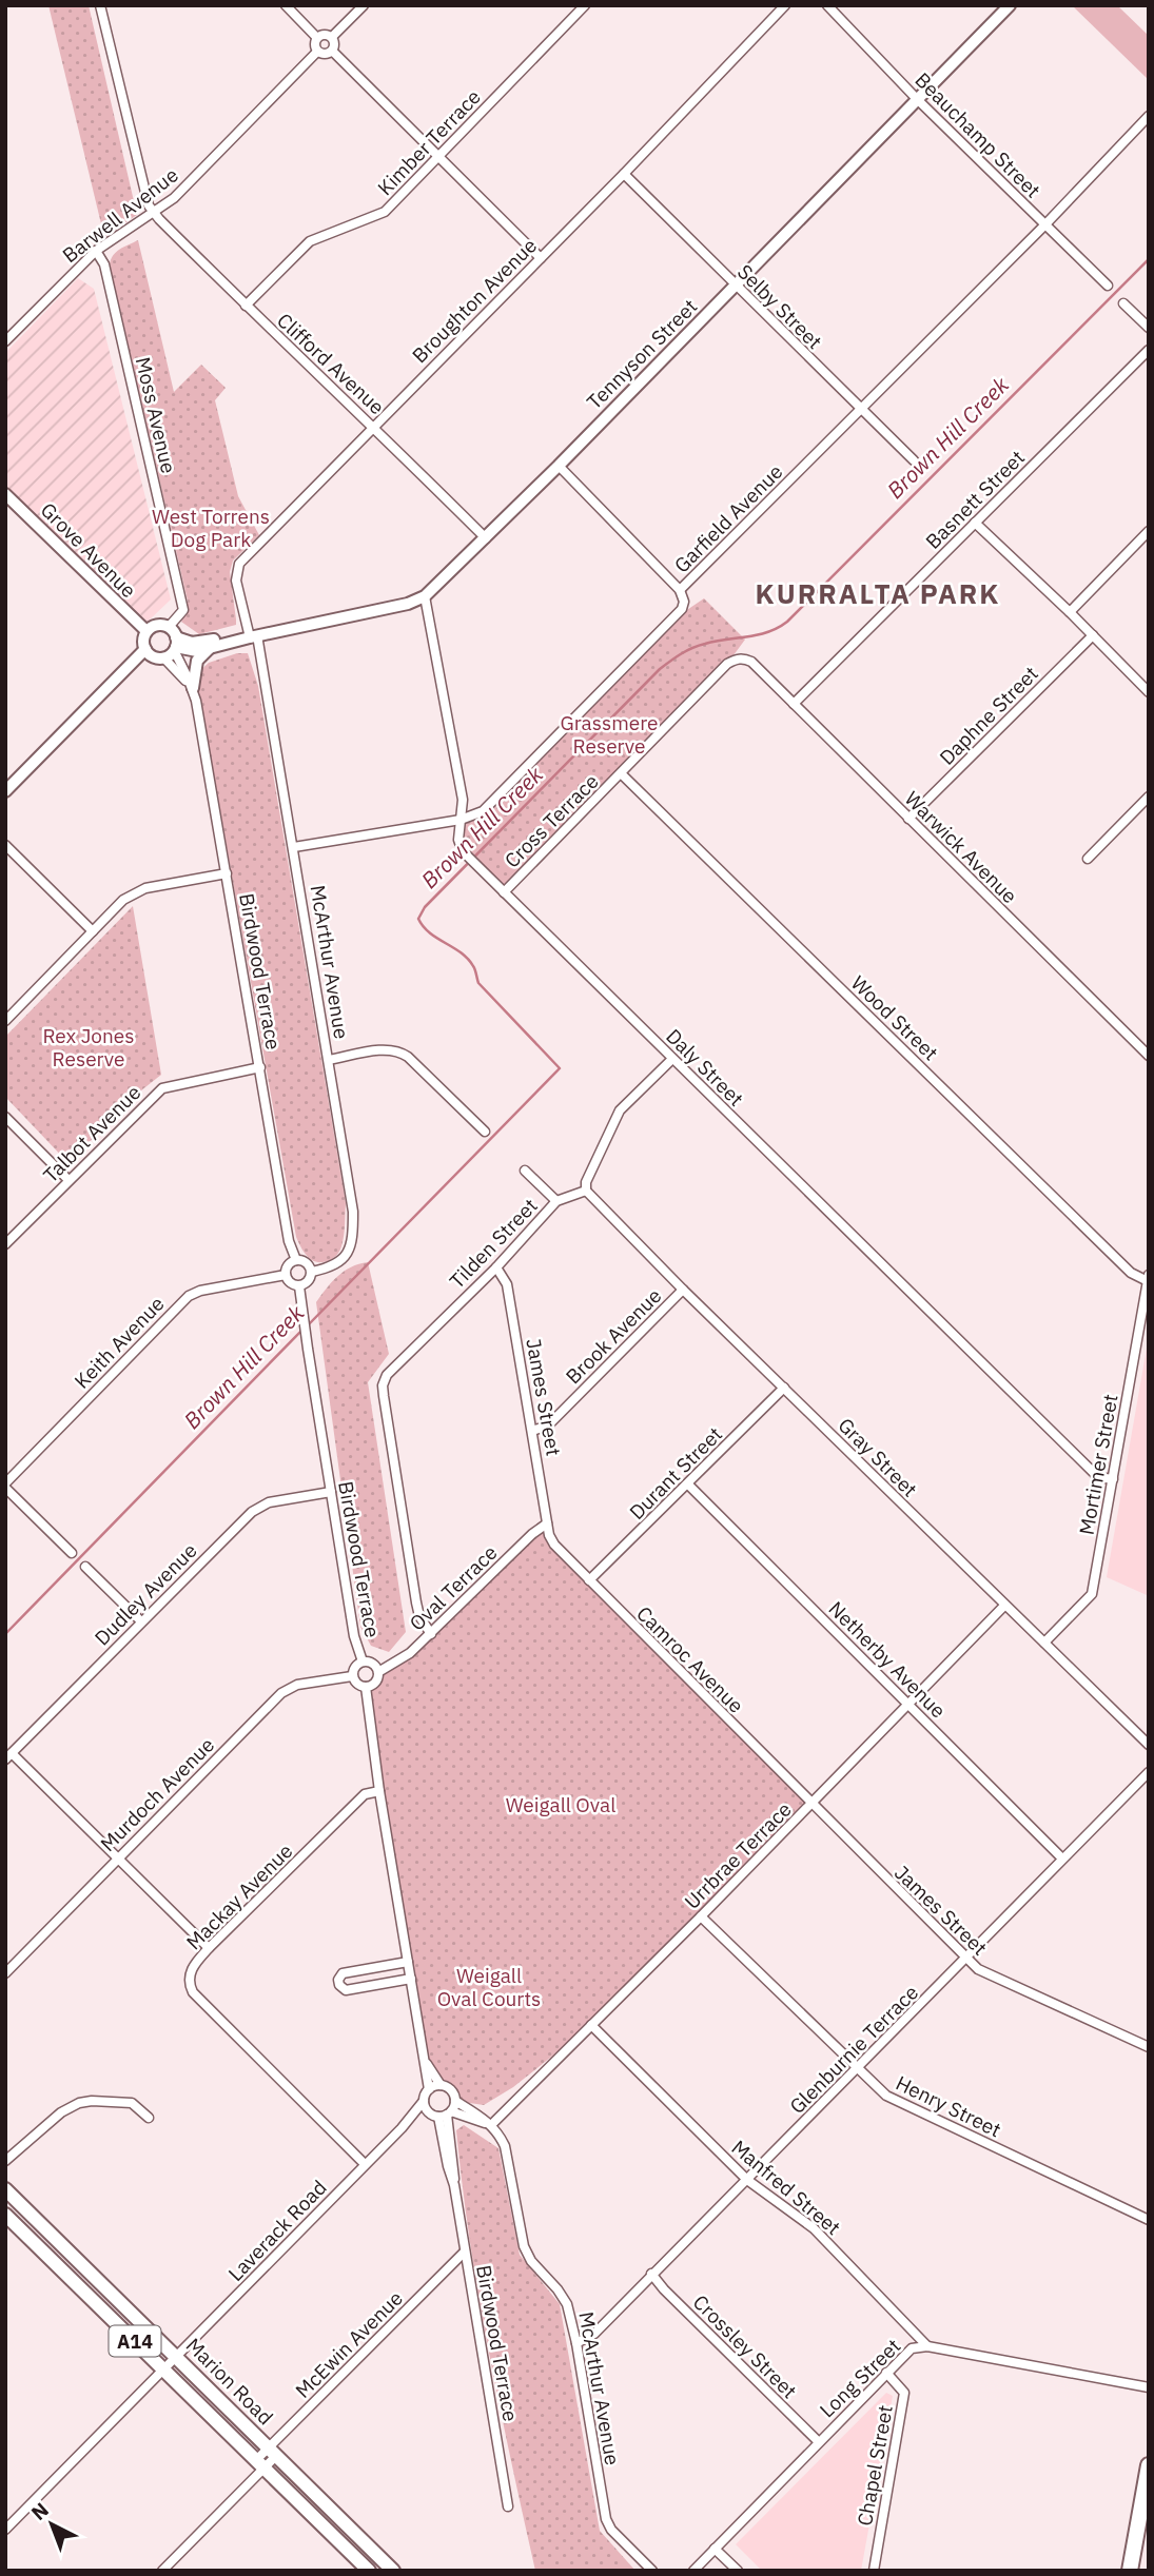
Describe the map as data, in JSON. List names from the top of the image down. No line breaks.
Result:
{"streets":{"main road":["A14","Marion Road"],"street":["Beauchamp Street","Kimber Terrace","Barwell Avenue","Broughton Avenue","Selby Street","Tennyson Street","Clifford Avenue","Moss Avenue","Basnett Street","Garfield Avenue","Grove Avenue","Daphne Street","Cross Terrace","Warwick Avenue","McArthur Avenue","Birdwood Terrace","Wood Street","Daly Street","Talbot Avenue","Tilden Street","Brook Avenue","Keith Avenue","James Street","Gray Street","Mortimer Street","Durant Street","Oval Terrace","Dudley Avenue","Camroc Avenue","Netherby Avenue","Murdoch Avenue","Urrbrae Terrace","Mackay Avenue","Glenburnie Terrace","Henry Street","Manfred Street","Laverack Road","McEwin Avenue","Crossley Street","Long Street","Chapel Street"]},"crossings":[["Beauchamp Street","Tennyson Street"],["Beauchamp Street","Garfield Avenue"],["Kimber Terrace","Clifford Avenue"],["Barwell Avenue","Clifford Avenue"],["Barwell Avenue","Moss Avenue"],["Broughton Avenue","Selby Street"],["Broughton Avenue","Tennyson Street"],["Broughton Avenue","Clifford Avenue"],["Broughton Avenue","McArthur Avenue"],["Selby Street","Tennyson Street"],["Selby Street","Garfield Avenue"],["Tennyson Street","Clifford Avenue"],["Tennyson Street","Moss Avenue"],["Tennyson Street","Grove Avenue"],["Tennyson Street","McArthur Avenue"],["Tennyson Street","Birdwood Terrace"],["Tennyson Street","Daly Street"],["Moss Avenue","Grove Avenue"],["Moss Avenue","Birdwood Terrace"],["Basnett Street","Warwick Avenue"],["Garfield Avenue","McArthur Avenue"],["Garfield Avenue","Daly Street"],["Grove Avenue","Birdwood Terrace"],["Daphne Street","Warwick Avenue"],["Cross Terrace","Warwick Avenue"],["Cross Terrace","Wood Street"],["Cross Terrace","Daly Street"],["McArthur Avenue","Birdwood Terrace"],["McArthur Avenue","Keith Avenue"],["McArthur Avenue","Urrbrae Terrace"],["McArthur Avenue","Glenburnie Terrace"],["McArthur Avenue","Laverack Road"],["Birdwood Terrace","Talbot Avenue"],["Birdwood Terrace","Keith Avenue"],["Birdwood Terrace","Oval Terrace"],["Birdwood Terrace","Dudley Avenue"],["Birdwood Terrace","Murdoch Avenue"],["Birdwood Terrace","Laverack Road"],["Birdwood Terrace","McEwin Avenue"],["Wood Street","Mortimer Street"],["Daly Street","Mortimer Street"],["Tilden Street","James Street"],["Tilden Street","Gray Street"],["Tilden Street","Oval Terrace"],["Brook Avenue","James Street"],["Brook Avenue","Gray Street"],["James Street","Oval Terrace"],["James Street","Camroc Avenue"],["James Street","Urrbrae Terrace"],["James Street","Glenburnie Terrace"],["Gray Street","Mortimer Street"],["Gray Street","Durant Street"],["Gray Street","Urrbrae Terrace"],["Durant Street","Camroc Avenue"],["Durant Street","Netherby Avenue"],["Oval Terrace","Murdoch Avenue"],["Camroc Avenue","Urrbrae Terrace"],["Netherby Avenue","Urrbrae Terrace"],["Netherby Avenue","Glenburnie Terrace"],["Urrbrae Terrace","Henry Street"],["Urrbrae Terrace","Manfred Street"],["Mackay Avenue","Laverack Road"],["Glenburnie Terrace","Henry Street"],["Glenburnie Terrace","Manfred Street"],["Glenburnie Terrace","Crossley Street"],["Manfred Street","Long Street"],["Laverack Road","Marion Road"],["McEwin Avenue","Marion Road"],["Crossley Street","Long Street"],["Long Street","Chapel Street"]],"districts":["KURRALTA PARK"],"water":["Brown Hill Creek"],"parks":["West Torrens Dog Park","Grassmere Reserve","Rex Jones Reserve","Weigall Oval","Weigall Oval Courts"],"north":"top left"}
